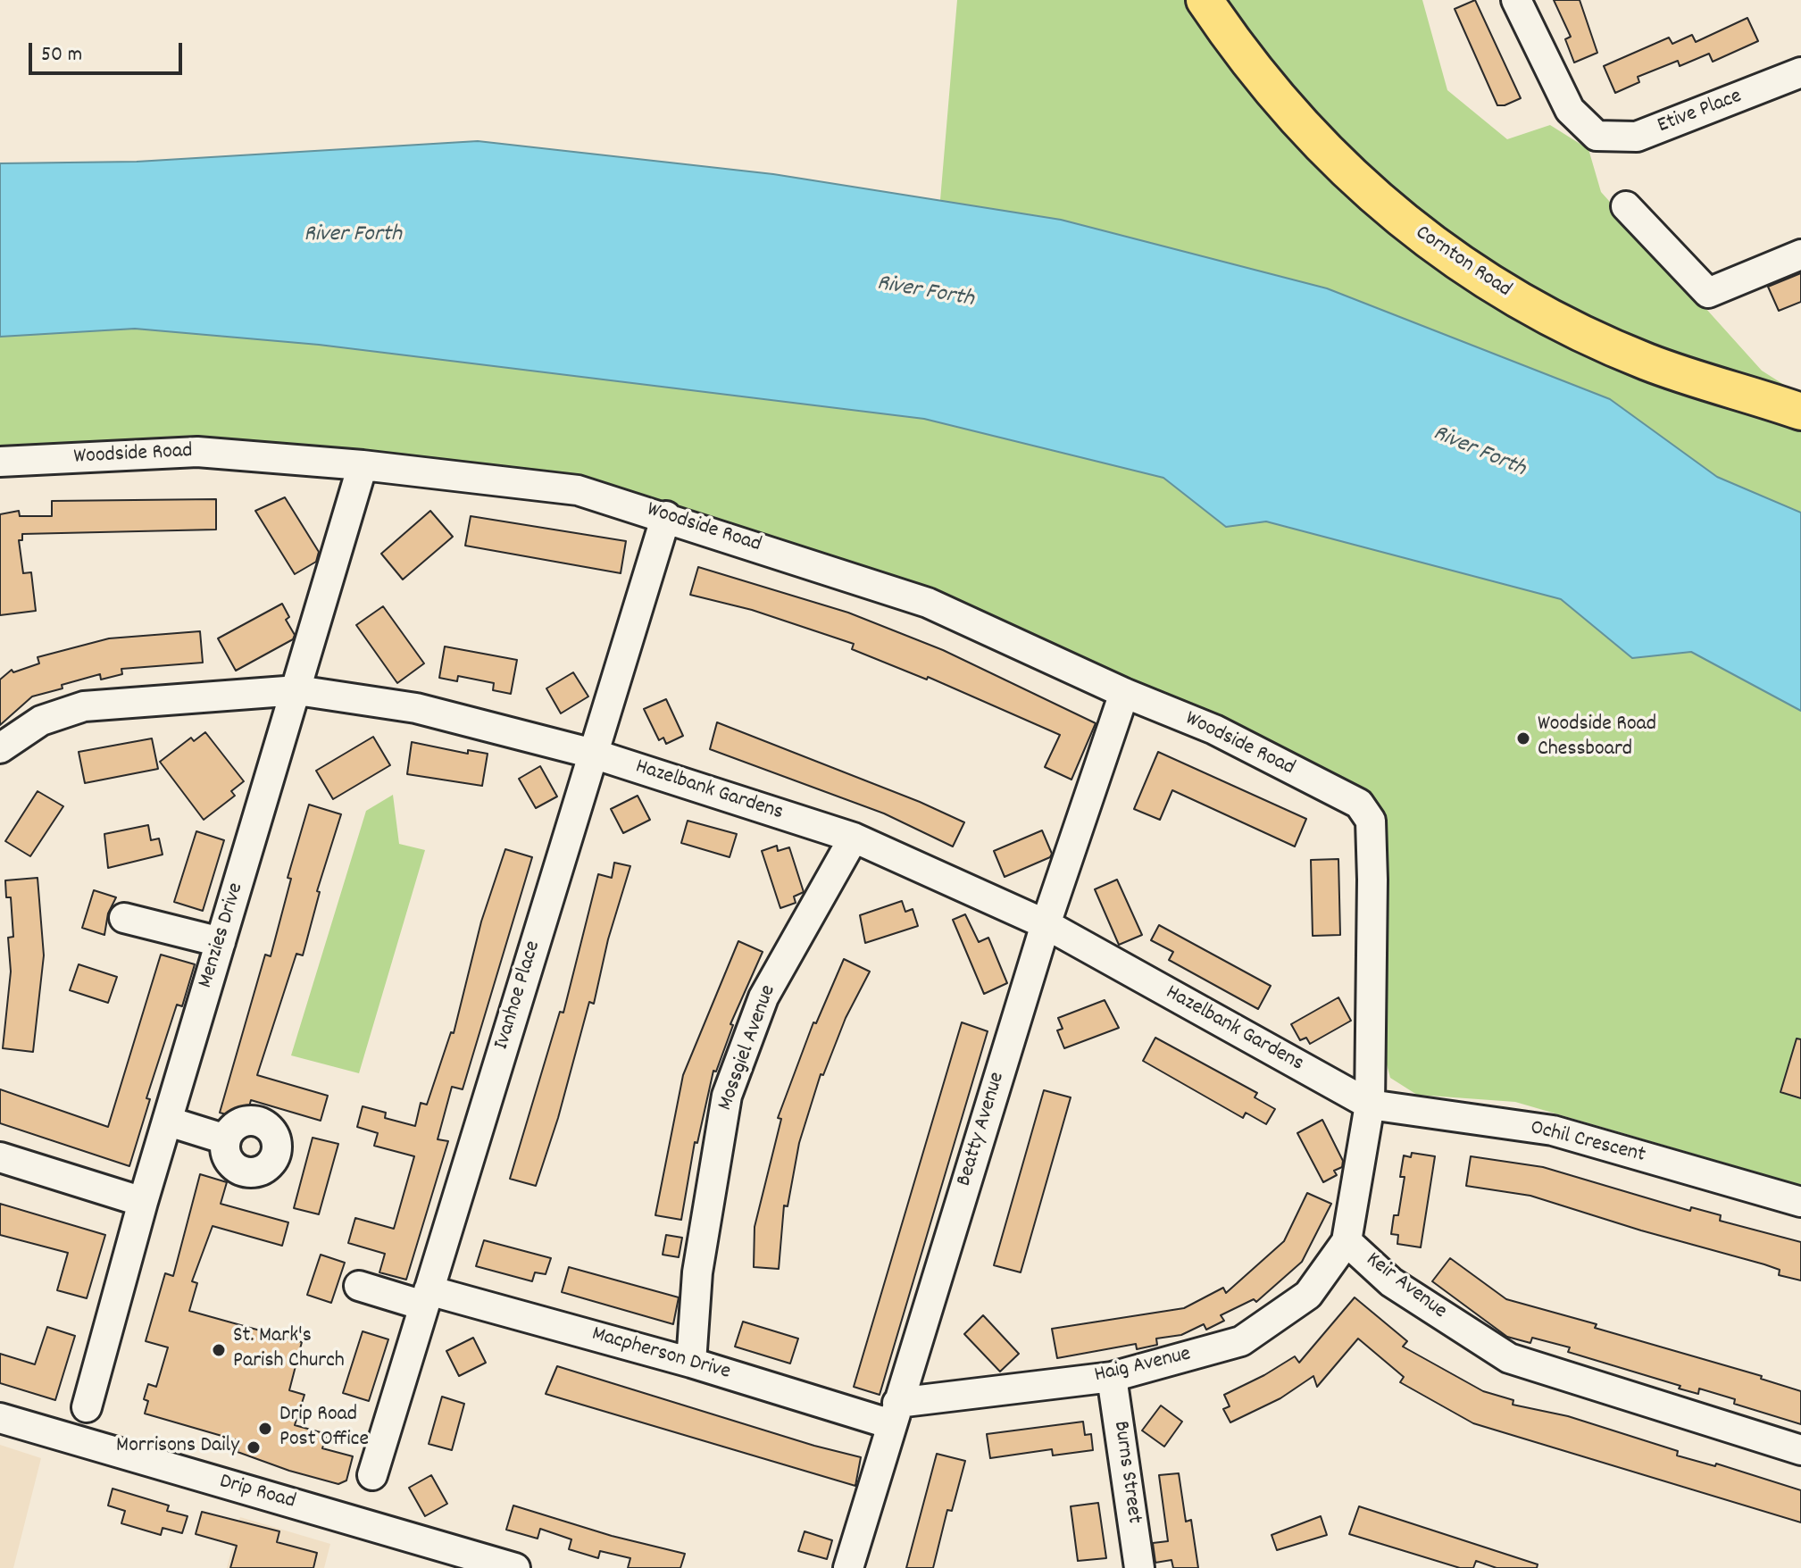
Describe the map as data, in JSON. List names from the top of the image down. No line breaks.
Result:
{"streets":{"main road":["Cornton Road"],"street":["Etive Place","Woodside Road","Hazelbank Gardens","Menzies Drive","Ivanhoe Place","Mossgiel Avenue","Beatty Avenue","Ochil Crescent","Keir Avenue","Macpherson Drive","Haig Avenue","Burns Street","Drip Road"]},"crossings":[["Woodside Road","Menzies Drive"],["Woodside Road","Ivanhoe Place"],["Woodside Road","Beatty Avenue"],["Woodside Road","Keir Avenue"],["Hazelbank Gardens","Menzies Drive"],["Hazelbank Gardens","Ivanhoe Place"],["Hazelbank Gardens","Mossgiel Avenue"],["Hazelbank Gardens","Beatty Avenue"],["Hazelbank Gardens","Ochil Crescent"],["Hazelbank Gardens","Keir Avenue"],["Ivanhoe Place","Macpherson Drive"],["Mossgiel Avenue","Macpherson Drive"],["Beatty Avenue","Macpherson Drive"],["Beatty Avenue","Haig Avenue"],["Ochil Crescent","Keir Avenue"],["Keir Avenue","Haig Avenue"],["Macpherson Drive","Haig Avenue"],["Haig Avenue","Burns Street"]],"water":["River Forth"],"places":["Woodside Road Chessboard","St. Mark's Parish Church","Drip Road Post Office","Morrisons Daily"],"scale_bar":"50 m"}
